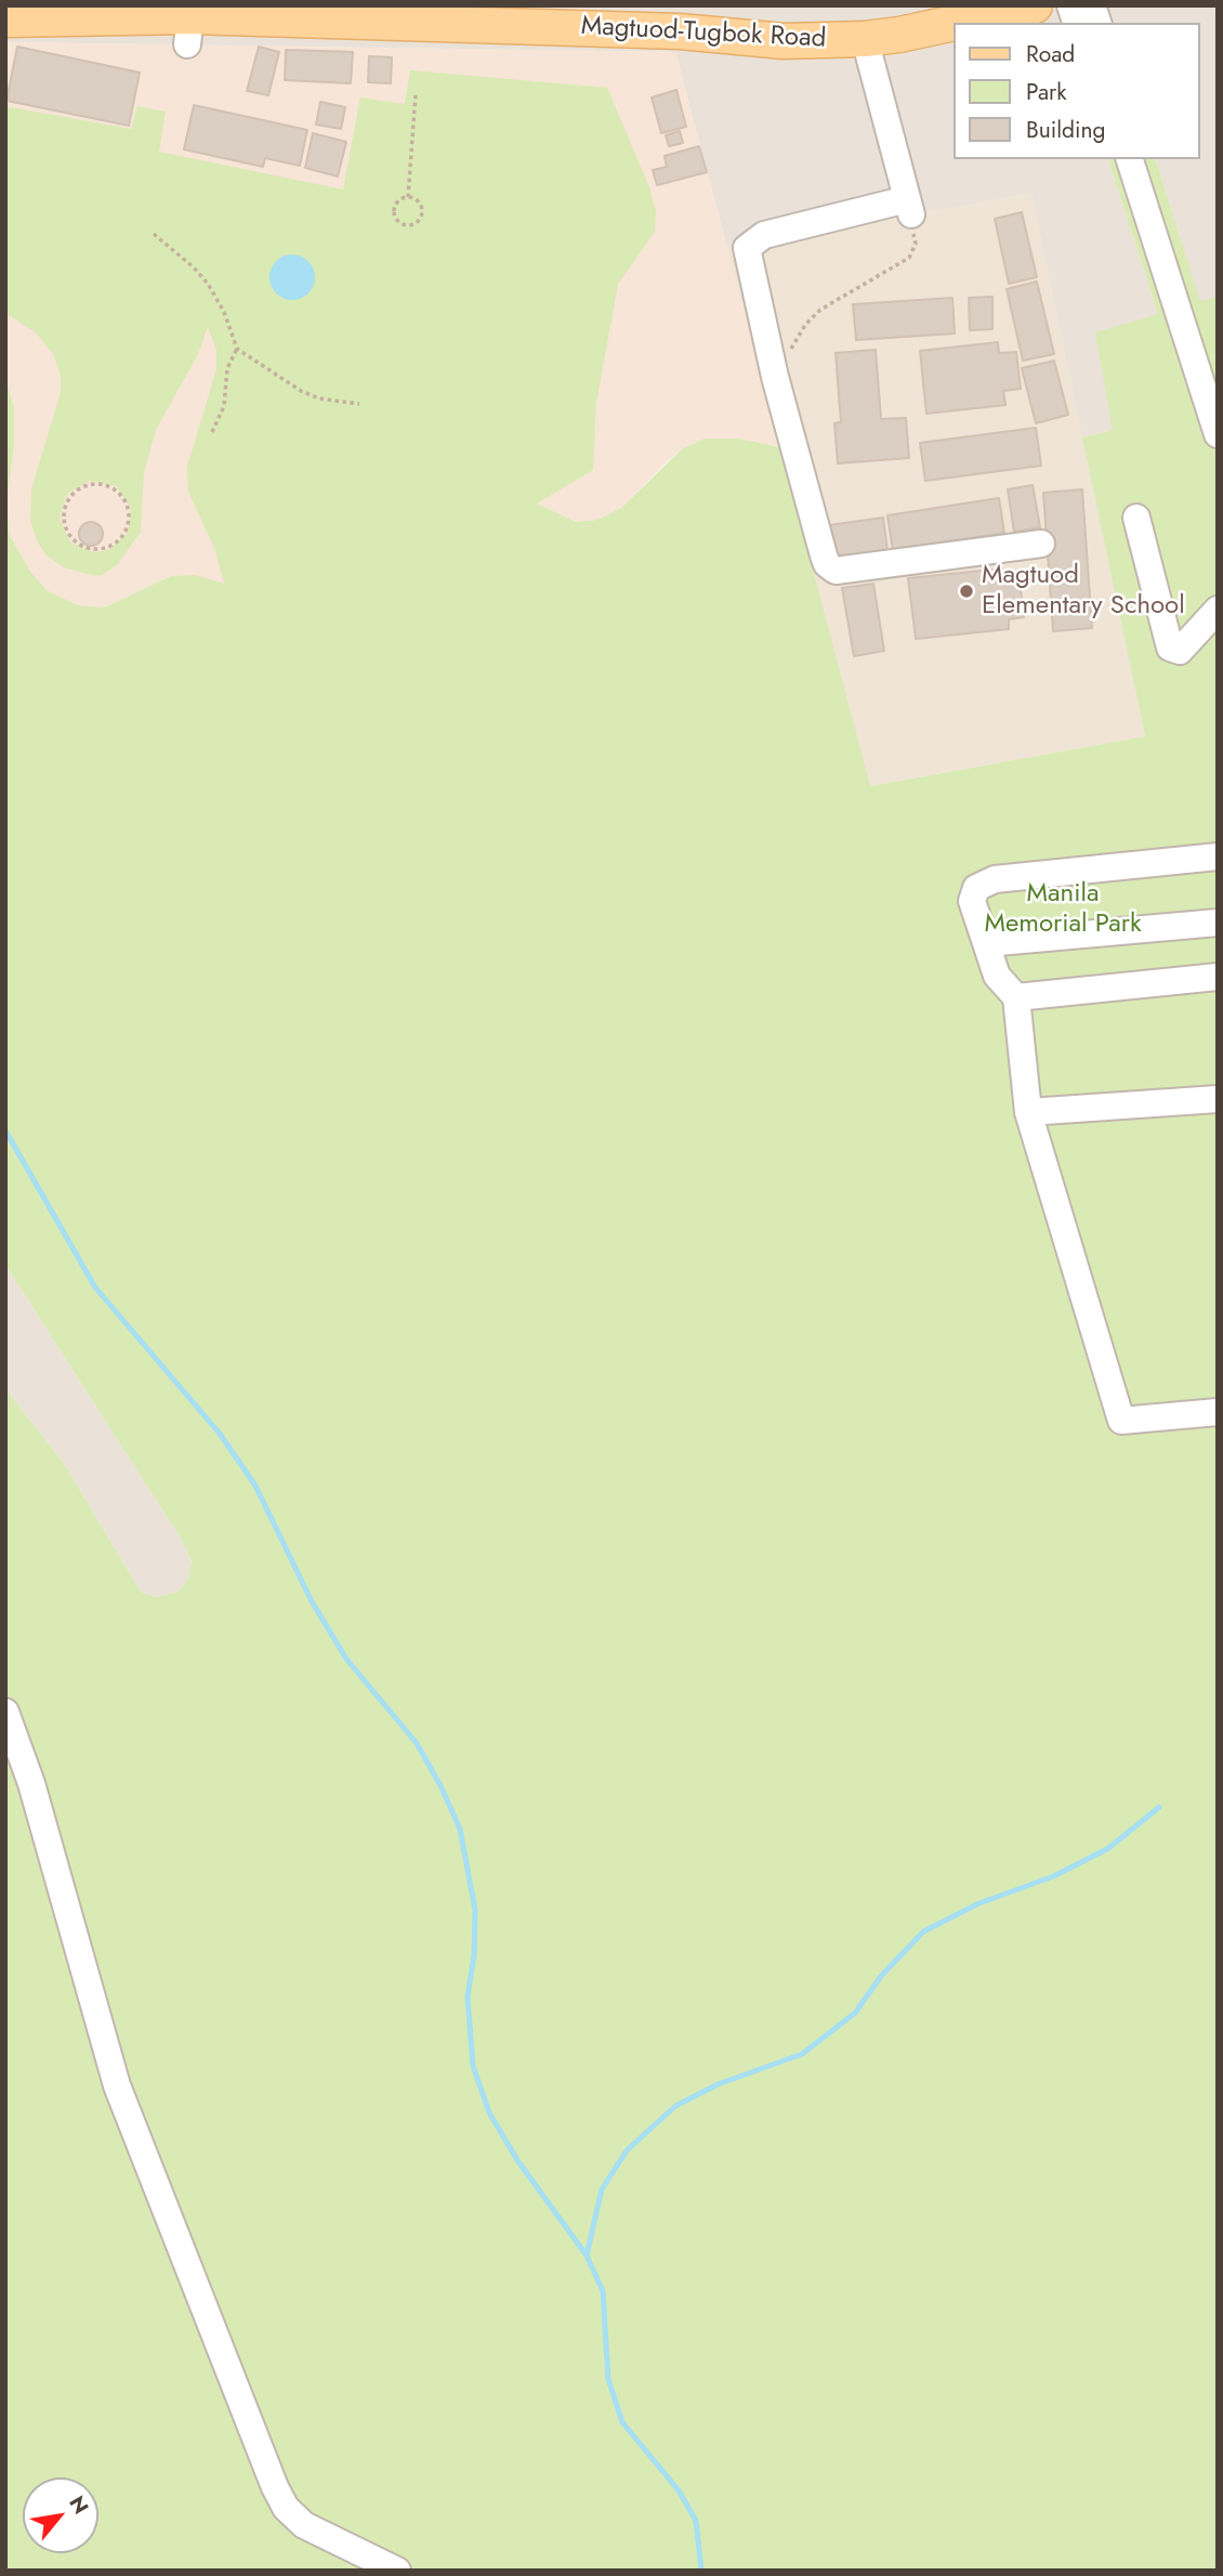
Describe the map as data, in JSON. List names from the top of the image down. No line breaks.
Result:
{"streets":{"main road":["Magtuod-Tugbok Road"]},"parks":["Manila Memorial Park"],"places":["Magtuod Elementary School"],"legend":["Road","Park","Building"],"north":"top right"}
